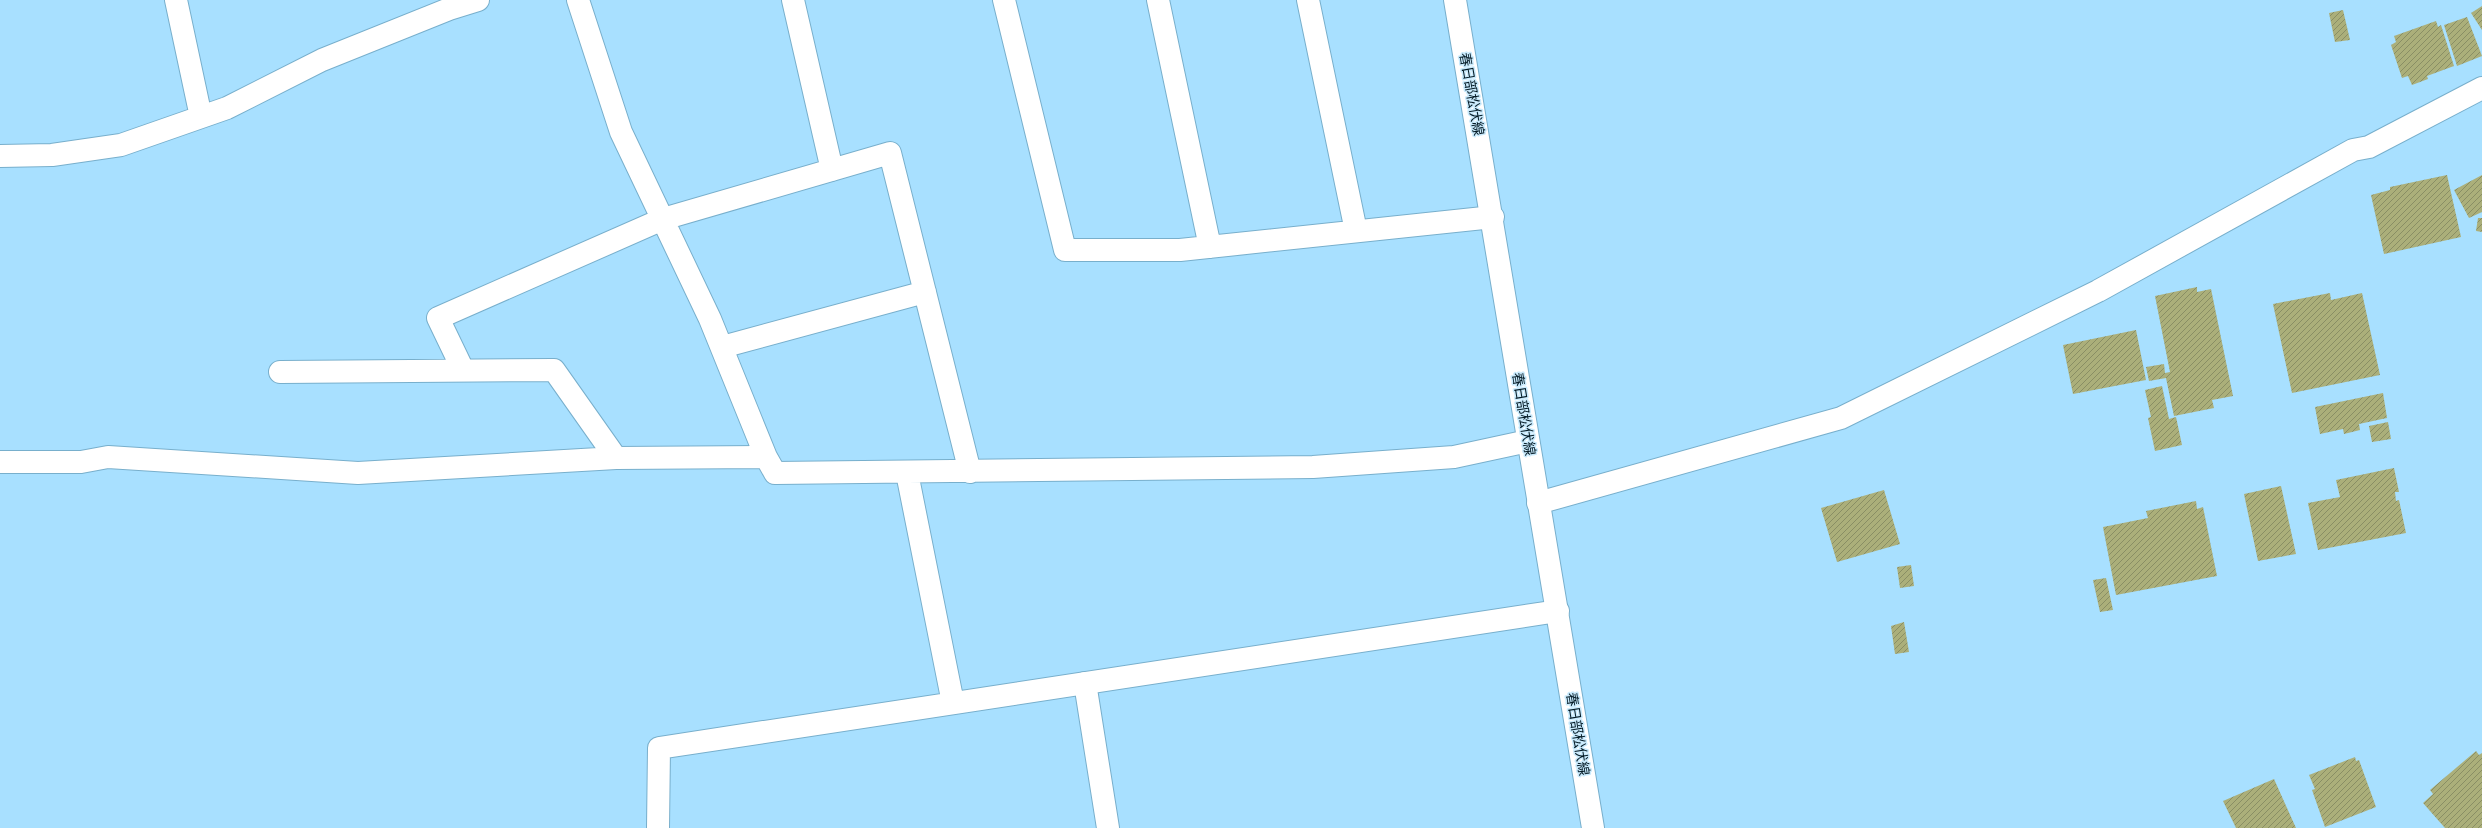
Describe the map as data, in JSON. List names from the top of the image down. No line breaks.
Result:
{"streets":{"street":["春日部松伏線"]}}
